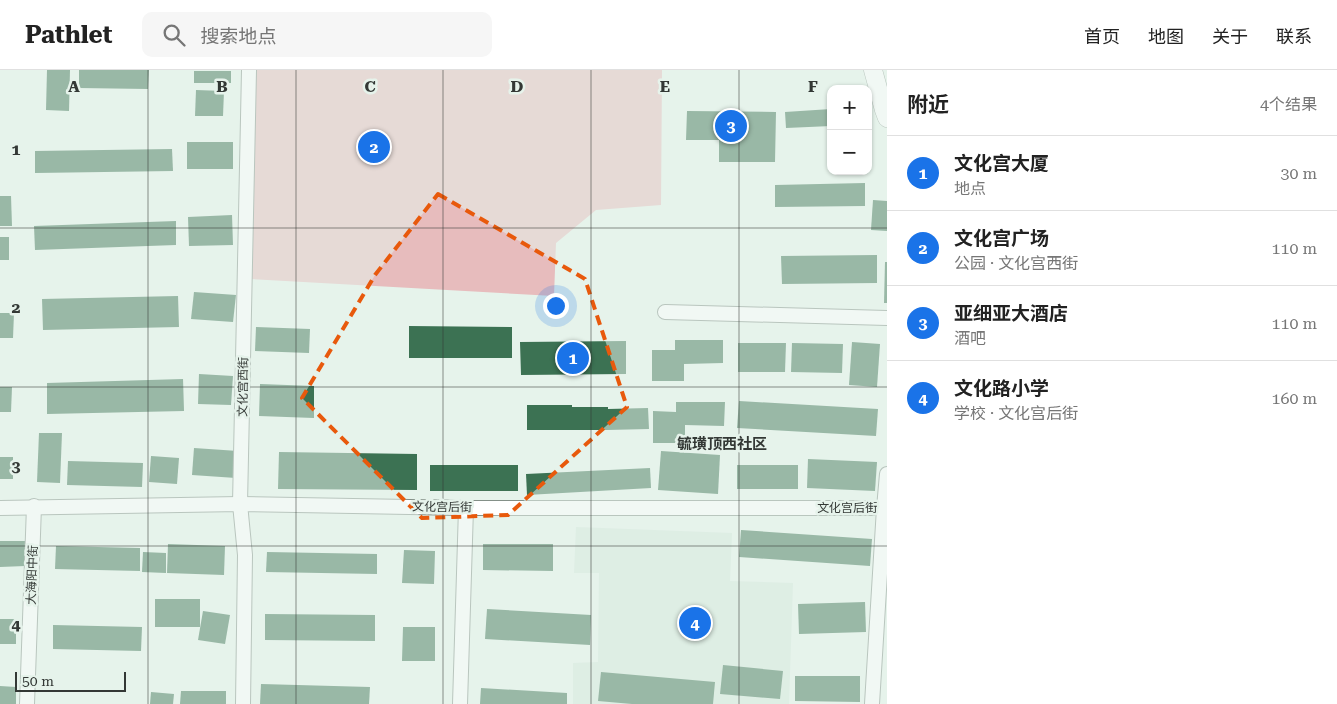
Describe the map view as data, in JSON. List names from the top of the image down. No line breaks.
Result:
{"streets":{"street":["文化宫西街","文化宫后街","大海阳中街"]},"crossings":[["文化宫西街","文化宫后街"],["文化宫后街","大海阳中街"]],"districts":["毓璜顶西社区"],"scale_bar":"50 m","page":{"header":"Pathlet","search":"搜索地点","nav":["首页","地图","关于","联系"],"heading":["附近","4个结果"],"map_buttons":["+","−"],"pins":["3","2","1","4"],"list":[{"mark":"1","name":"文化宫大厦","note":"地点","value":"30 m"},{"mark":"2","name":"文化宫广场","note":"公园 · 文化宫西街","value":"110 m"},{"mark":"3","name":"亚细亚大酒店","note":"酒吧","value":"110 m"},{"mark":"4","name":"文化路小学","note":"学校 · 文化宫后街","value":"160 m"}],"scale":"50 m"},"grid":{"columns":["A","B","C","D","E","F"],"rows":["1","2","3","4"]}}
